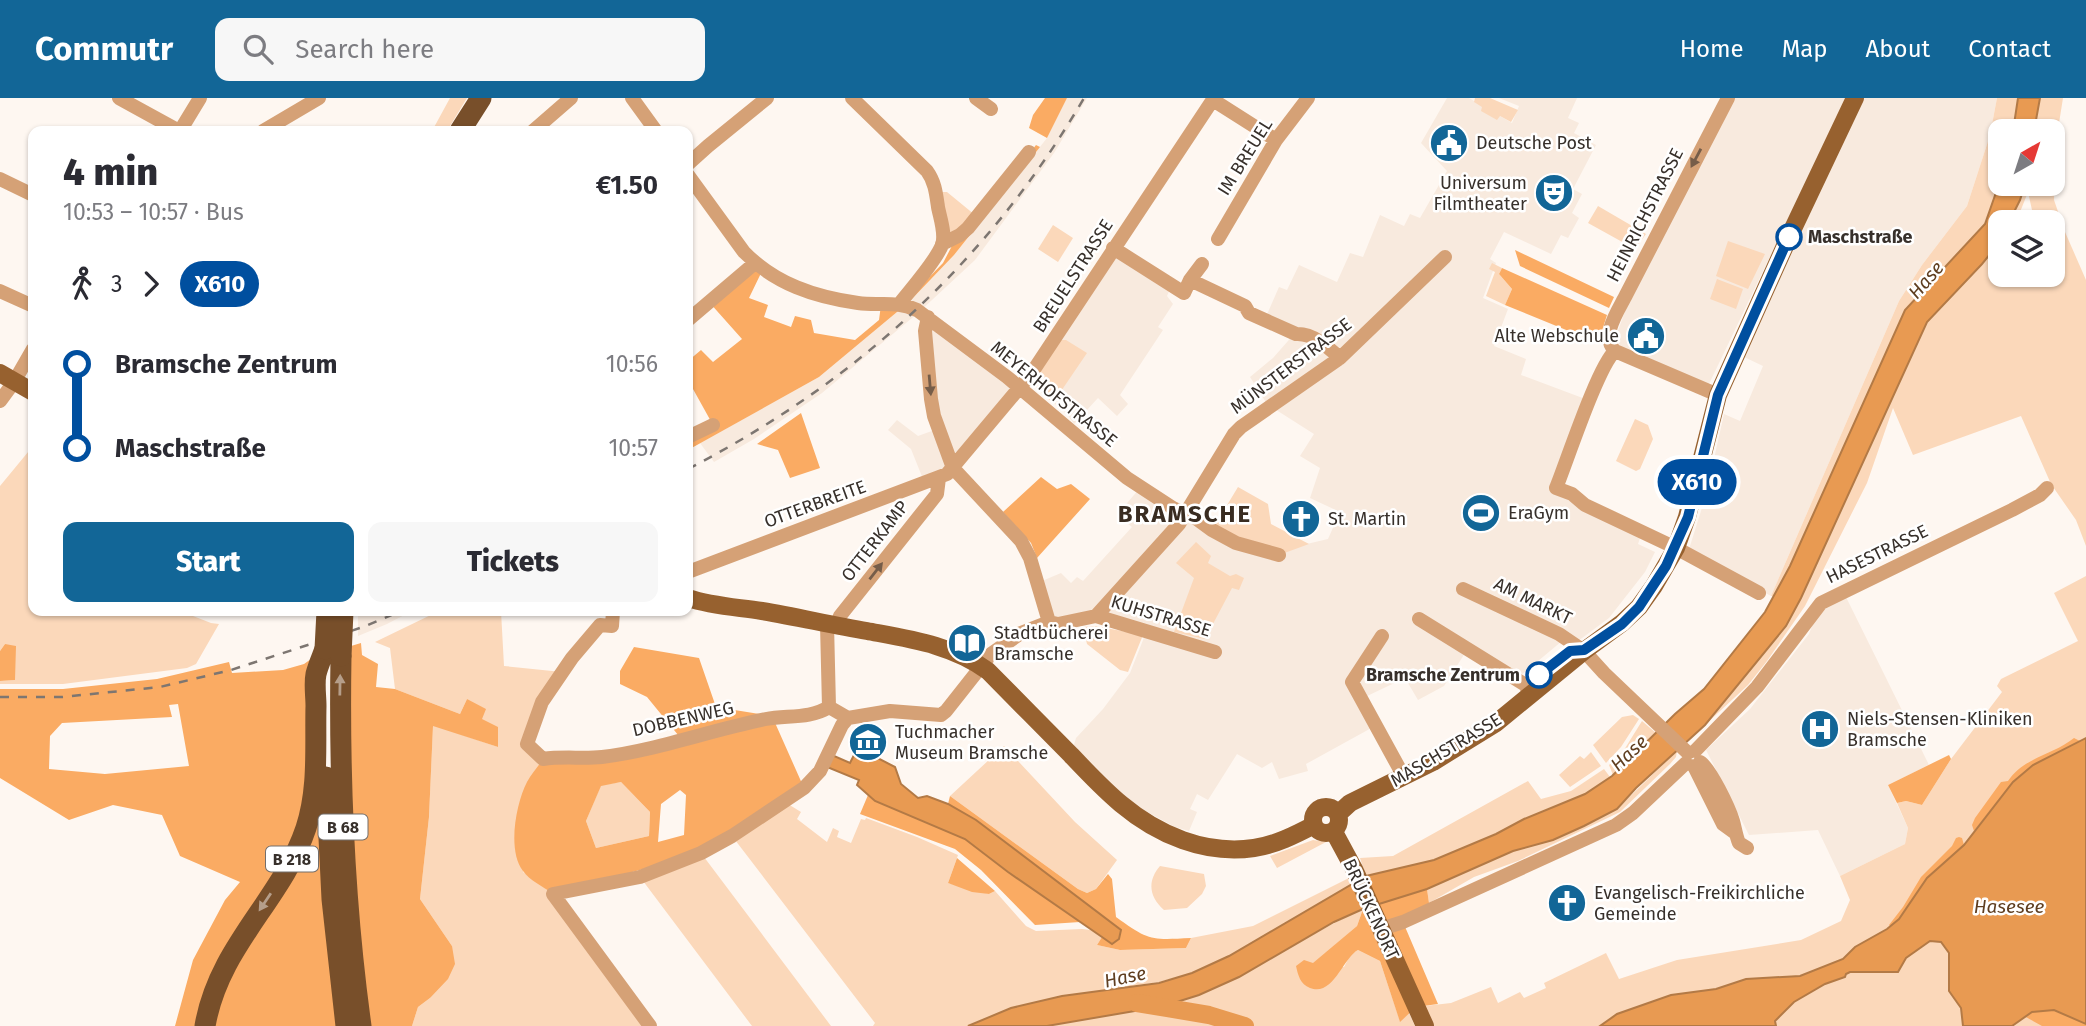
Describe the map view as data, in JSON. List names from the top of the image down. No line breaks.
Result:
{"streets":{"highway":["B 68","B 218"],"main road":["MASCHSTRASSE","BRÜCKENORT"],"street":["IM BREUEL","HEINRICHSTRASSE","BREUELSTRASSE","MÜNSTERSTRASSE","MEYERHOFSTRASSE","OTTERBREITE","OTTERKAMP","HASESTRASSE","AM MARKT","KUHSTRASSE","DOBBENWEG"]},"crossings":[["BREUELSTRASSE","MEYERHOFSTRASSE"],["BREUELSTRASSE","OTTERBREITE"],["MÜNSTERSTRASSE","MEYERHOFSTRASSE"],["MÜNSTERSTRASSE","KUHSTRASSE"],["OTTERBREITE","OTTERKAMP"],["HASESTRASSE","AM MARKT"],["HASESTRASSE","BRÜCKENORT"],["AM MARKT","MASCHSTRASSE"],["MASCHSTRASSE","BRÜCKENORT"],["B 68","B 218"]],"one_way":["HEINRICHSTRASSE","OTTERKAMP"],"districts":["BRAMSCHE"],"water":["Hase","Hasesee"],"places":{"public building":["Deutsche Post","Alte Webschule"],"theatre":["Universum Filmtheater"],"other":["Maschstraße","Bramsche Zentrum"],"sports":["EraGym"],"church":["St. Martin","Evangelisch-Freikirchliche Gemeinde"],"library":["Stadtbücherei Bramsche"],"hospital":["Niels-Stensen-Kliniken Bramsche"],"museum":["Tuchmacher Museum Bramsche"]},"lines":["bus line X610"],"north":"top right","page":{"header":"Commutr","search":"Search here","nav":["Home","Map","About","Contact"],"on_map":"X610","heading":["4 min","10:53 – 10:57 · Bus","€1.50"],"legs":["3","X610"],"list":[{"name":"Bramsche Zentrum","value":"10:56"},{"name":"Maschstraße","value":"10:57"}],"buttons":["Start","Tickets"]}}
